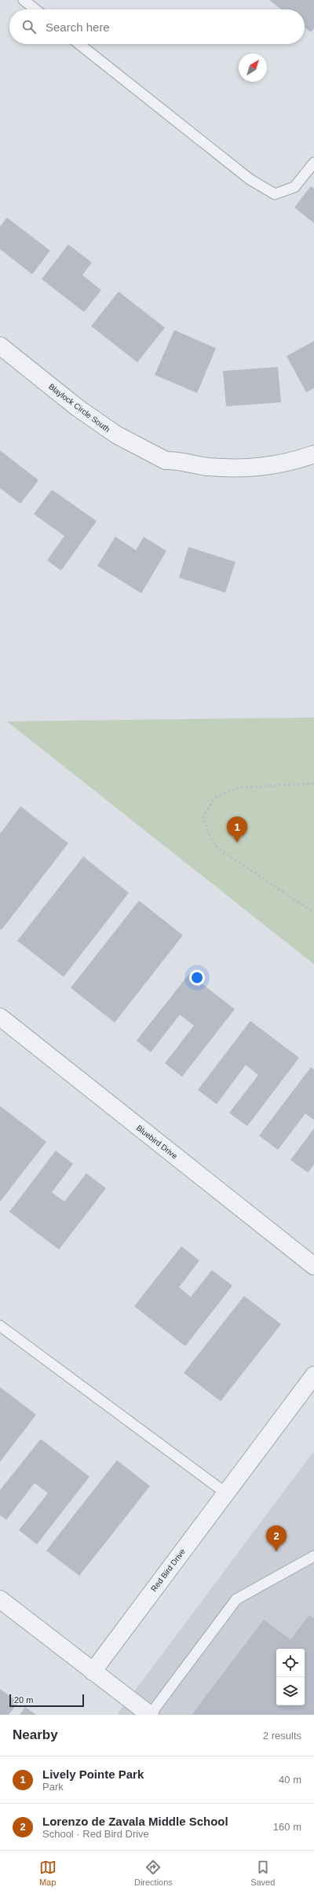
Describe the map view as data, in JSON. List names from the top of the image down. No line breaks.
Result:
{"streets":{"street":["Blaylock Circle South","Bluebird Drive","Red Bird Drive"]},"scale_bar":"20 m","north":"top right","page":{"search":"Search here","pins":["1","2"],"scale":"20 m","heading":["Nearby","2 results"],"list":[{"mark":"1","name":"Lively Pointe Park","note":"Park","value":"40 m"},{"mark":"2","name":"Lorenzo de Zavala Middle School","note":"School · Red Bird Drive","value":"160 m"}],"nav":["Map","Directions","Saved"]}}
